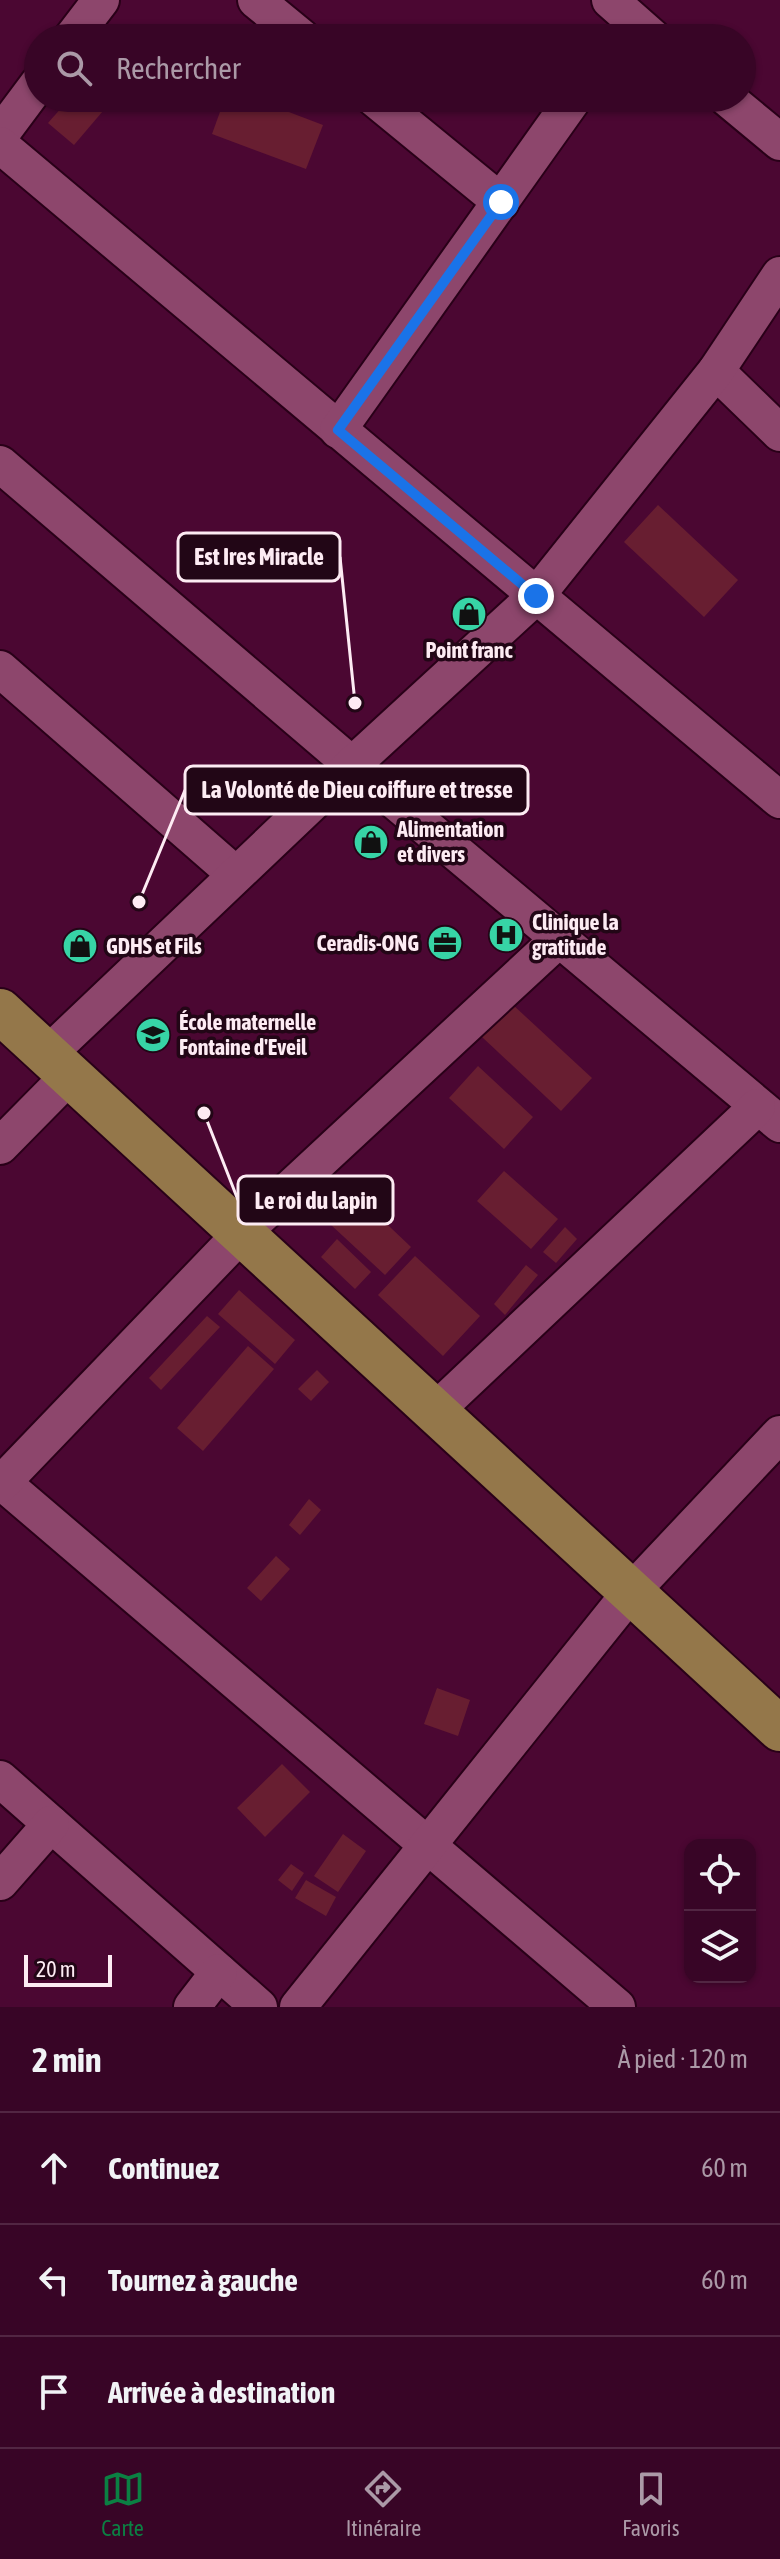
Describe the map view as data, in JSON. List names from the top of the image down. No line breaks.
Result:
{"places":{"shop":["Point franc","Alimentation et divers","GDHS et Fils"],"other":["Est Ires Miracle","La Volonté de Dieu coiffure et tresse","Le roi du lapin"],"hospital":["Clinique la gratitude"],"office":["Ceradis-ONG"],"school or university":["École maternelle Fontaine d'Eveil"]},"scale_bar":"20 m","page":{"search":"Rechercher","scale":"20 m","heading":["2 min","À pied · 120 m"],"list":[["Continuez","60 m"],["Tournez à gauche","60 m"],"Arrivée à destination"],"nav":["Carte","Itinéraire","Favoris"]}}
